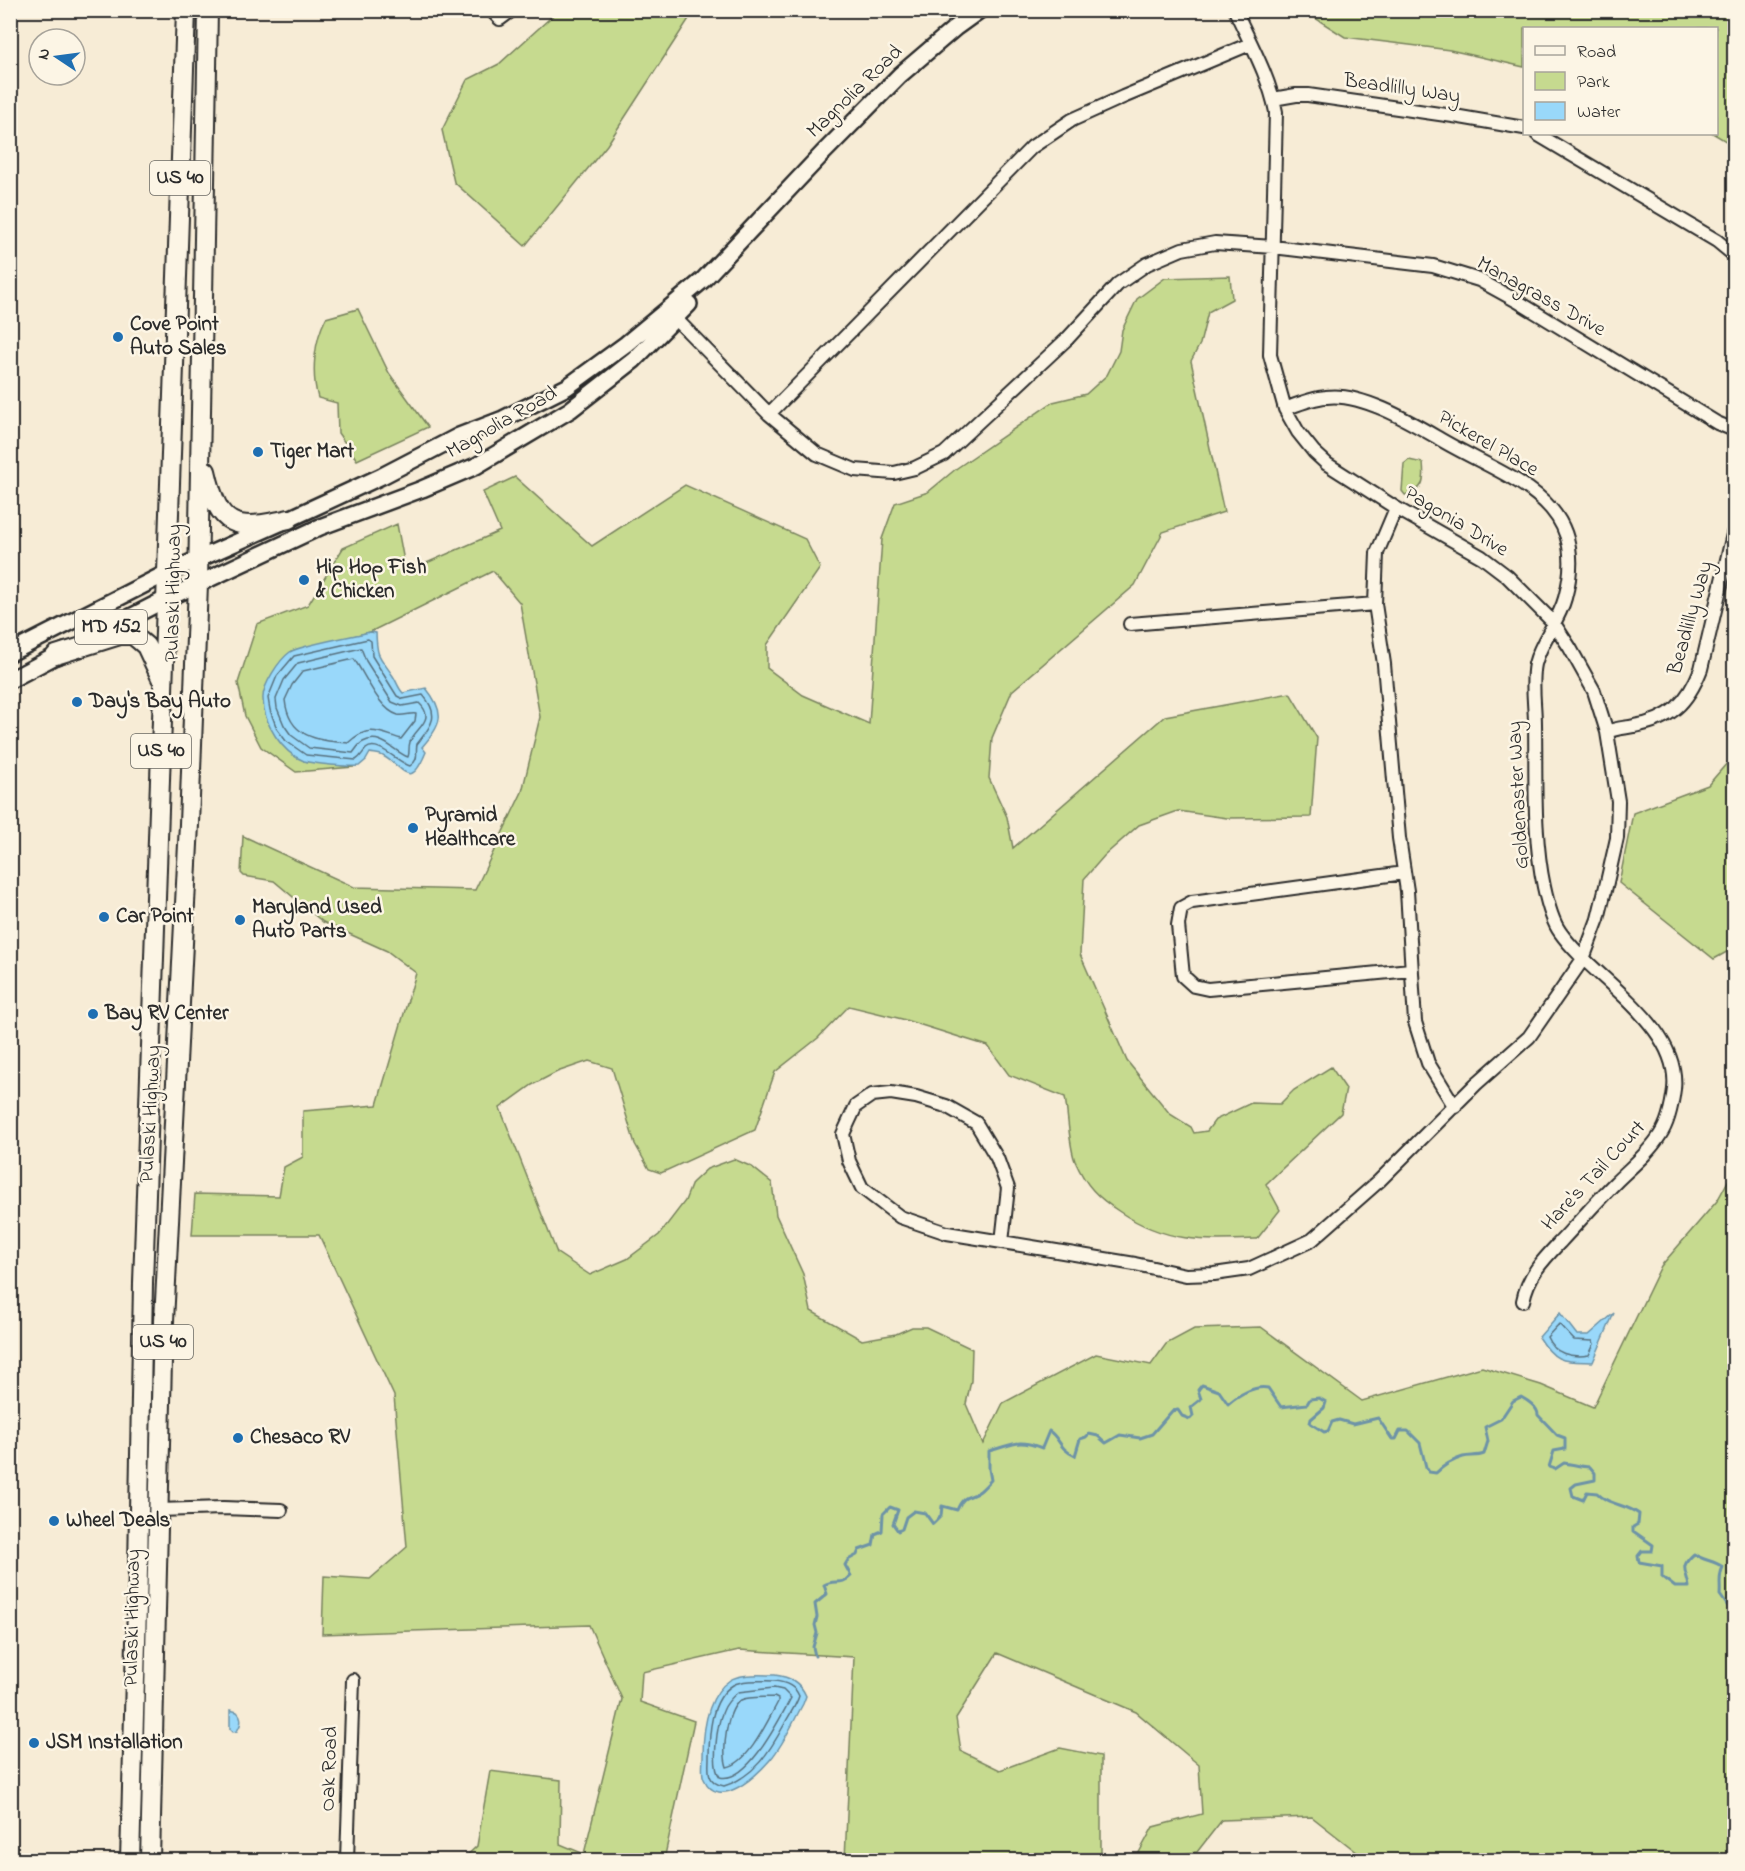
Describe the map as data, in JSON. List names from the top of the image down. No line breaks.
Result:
{"streets":{"highway":["US 40","Pulaski Highway"],"main road":["Magnolia Road","MD 152"],"street":["Beadlilly Way","Managrass Drive","Pickerel Place","Pagonia Drive","Goldenaster Way","Hare's Tail Court","Oak Road"]},"crossings":[["Beadlilly Way","Pagonia Drive"],["Magnolia Road","Managrass Drive"],["Magnolia Road","Pulaski Highway"],["Magnolia Road","MD 152"],["Managrass Drive","Pagonia Drive"],["Pickerel Place","Pagonia Drive"],["Pickerel Place","Goldenaster Way"],["Pagonia Drive","Goldenaster Way"],["Pagonia Drive","Hare's Tail Court"],["Pulaski Highway","MD 152"],["Goldenaster Way","Hare's Tail Court"]],"places":["Cove Point Auto Sales","Tiger Mart","Hip Hop Fish & Chicken","Day's Bay Auto","Pyramid Healthcare","Car Point","Maryland Used Auto Parts","Bay RV Center","Chesaco RV","Wheel Deals","JSM Installation"],"legend":["Road","Park","Water"],"north":"left"}
